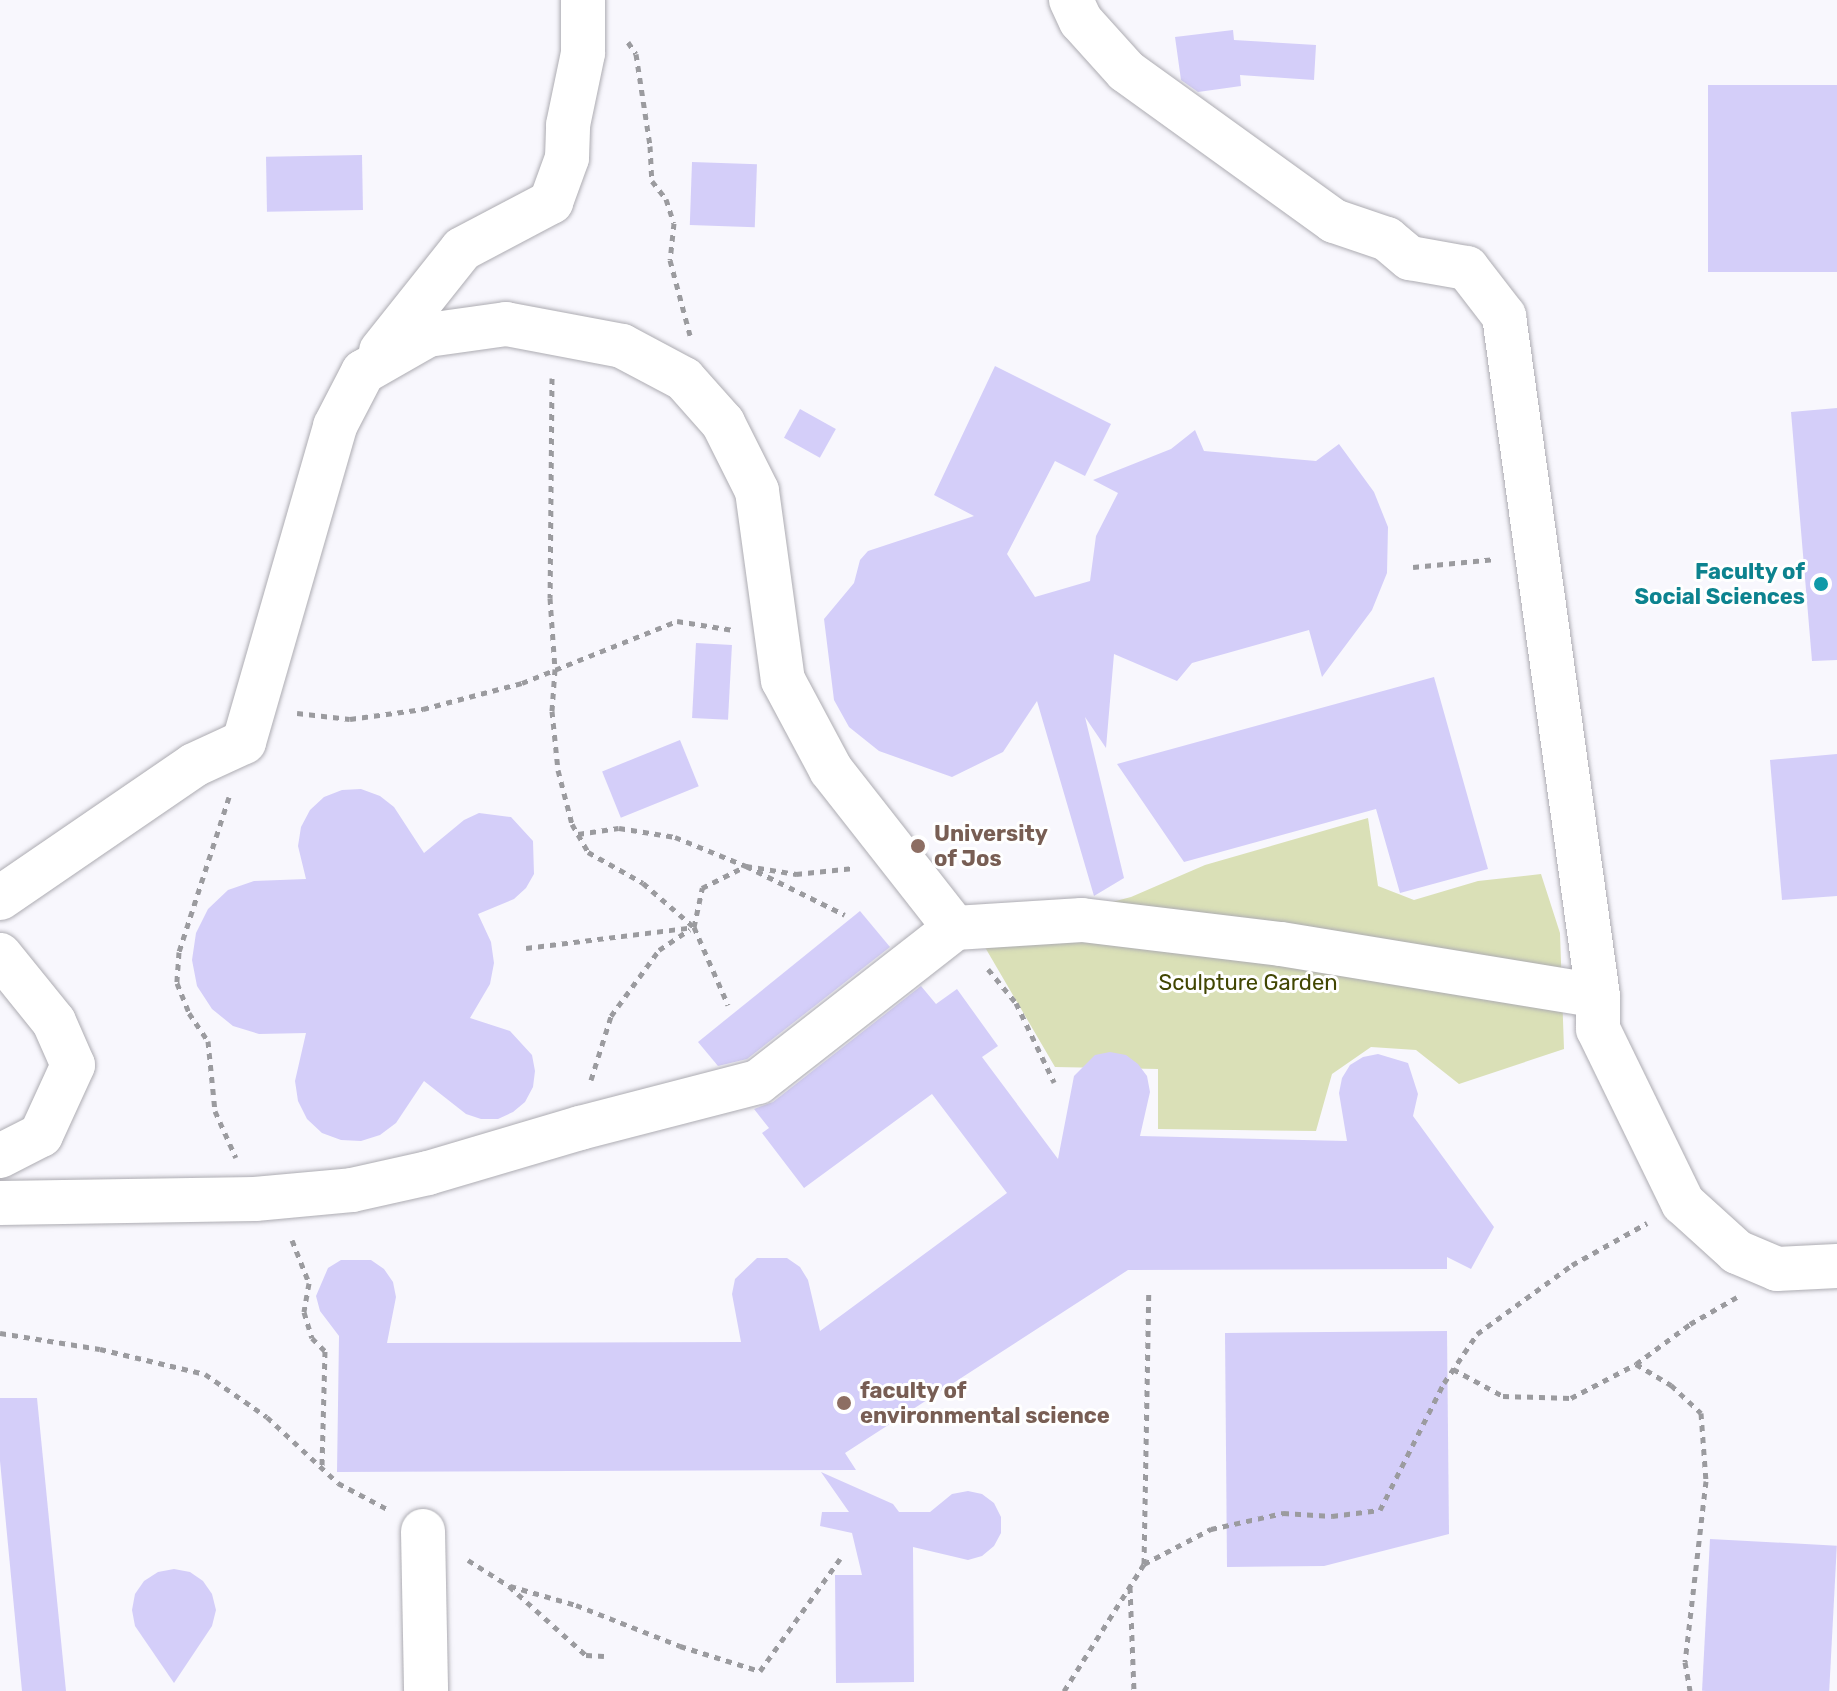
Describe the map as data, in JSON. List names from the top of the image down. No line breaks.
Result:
{"parks":["Sculpture Garden"],"places":["Faculty of Social Sciences","University of Jos","faculty of environmental science"]}
